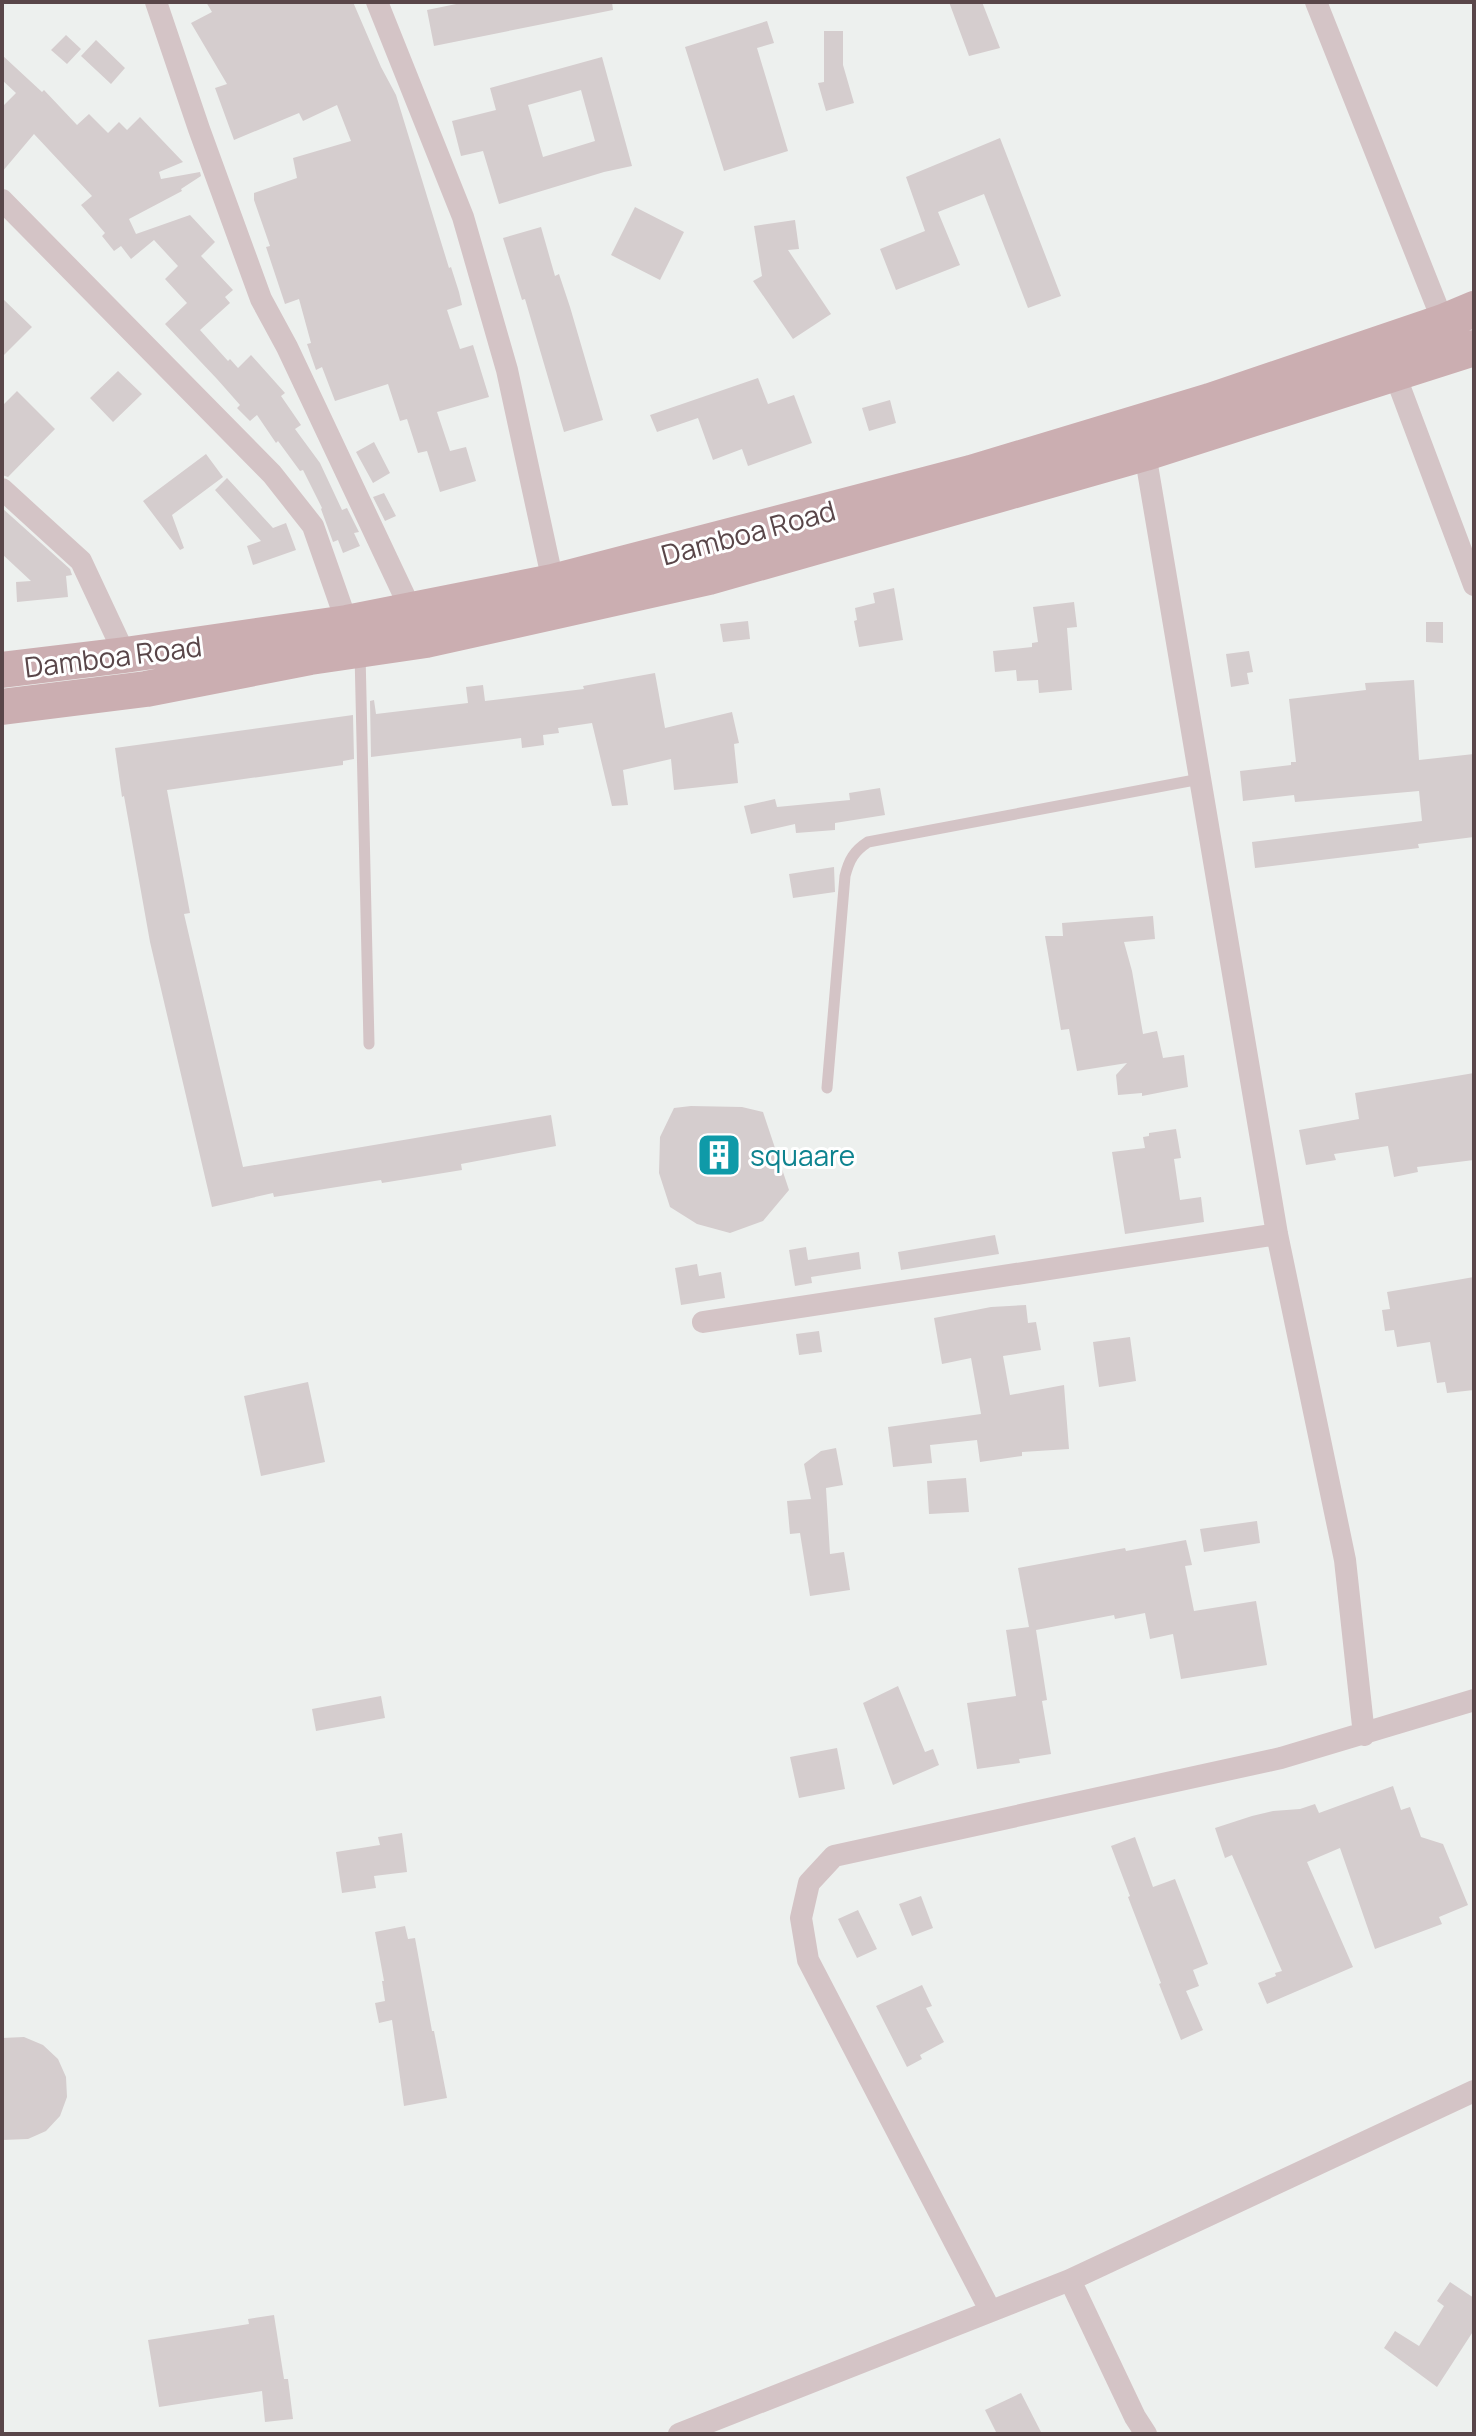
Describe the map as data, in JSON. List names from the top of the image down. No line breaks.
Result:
{"streets":{"main road":["Damboa Road"]},"places":{"building":["squaare"]}}
